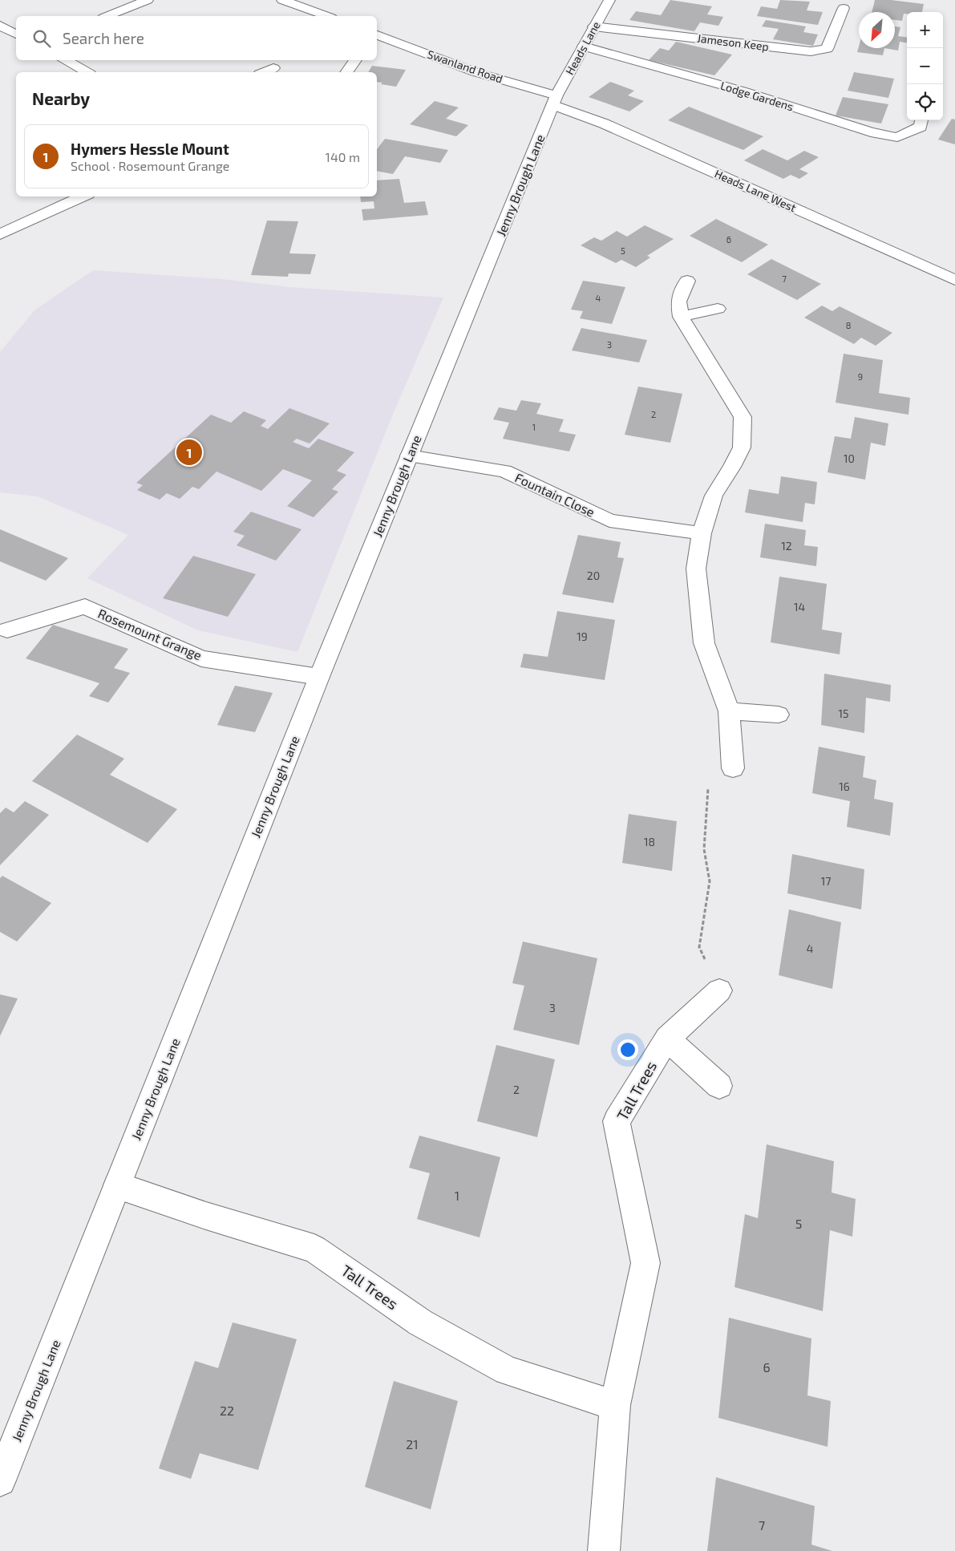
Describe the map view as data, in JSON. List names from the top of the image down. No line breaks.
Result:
{"streets":{"street":["Jameson Keep","Heads Lane","Swanland Road","Lodge Gardens","Jenny Brough Lane","Heads Lane West","Fountain Close","Rosemount Grange","Tall Trees"]},"crossings":[["Jameson Keep","Heads Lane"],["Heads Lane","Swanland Road"],["Heads Lane","Lodge Gardens"],["Heads Lane","Jenny Brough Lane"],["Heads Lane","Heads Lane West"],["Swanland Road","Jenny Brough Lane"],["Swanland Road","Heads Lane West"],["Jenny Brough Lane","Heads Lane West"],["Jenny Brough Lane","Fountain Close"],["Jenny Brough Lane","Rosemount Grange"],["Jenny Brough Lane","Tall Trees"]],"house_numbers":["6","5","7","4","8","3","9","2","1","10","12","20","14","19","15","16","18","17","4","3","2","1","5","6","22","21","7"],"north":"bottom left","page":{"map_buttons":["+","−"],"search":"Search here","heading":"Nearby","list":[{"mark":"1","name":"Hymers Hessle Mount","note":"School · Rosemount Grange","value":"140 m"}],"pins":"1"}}
